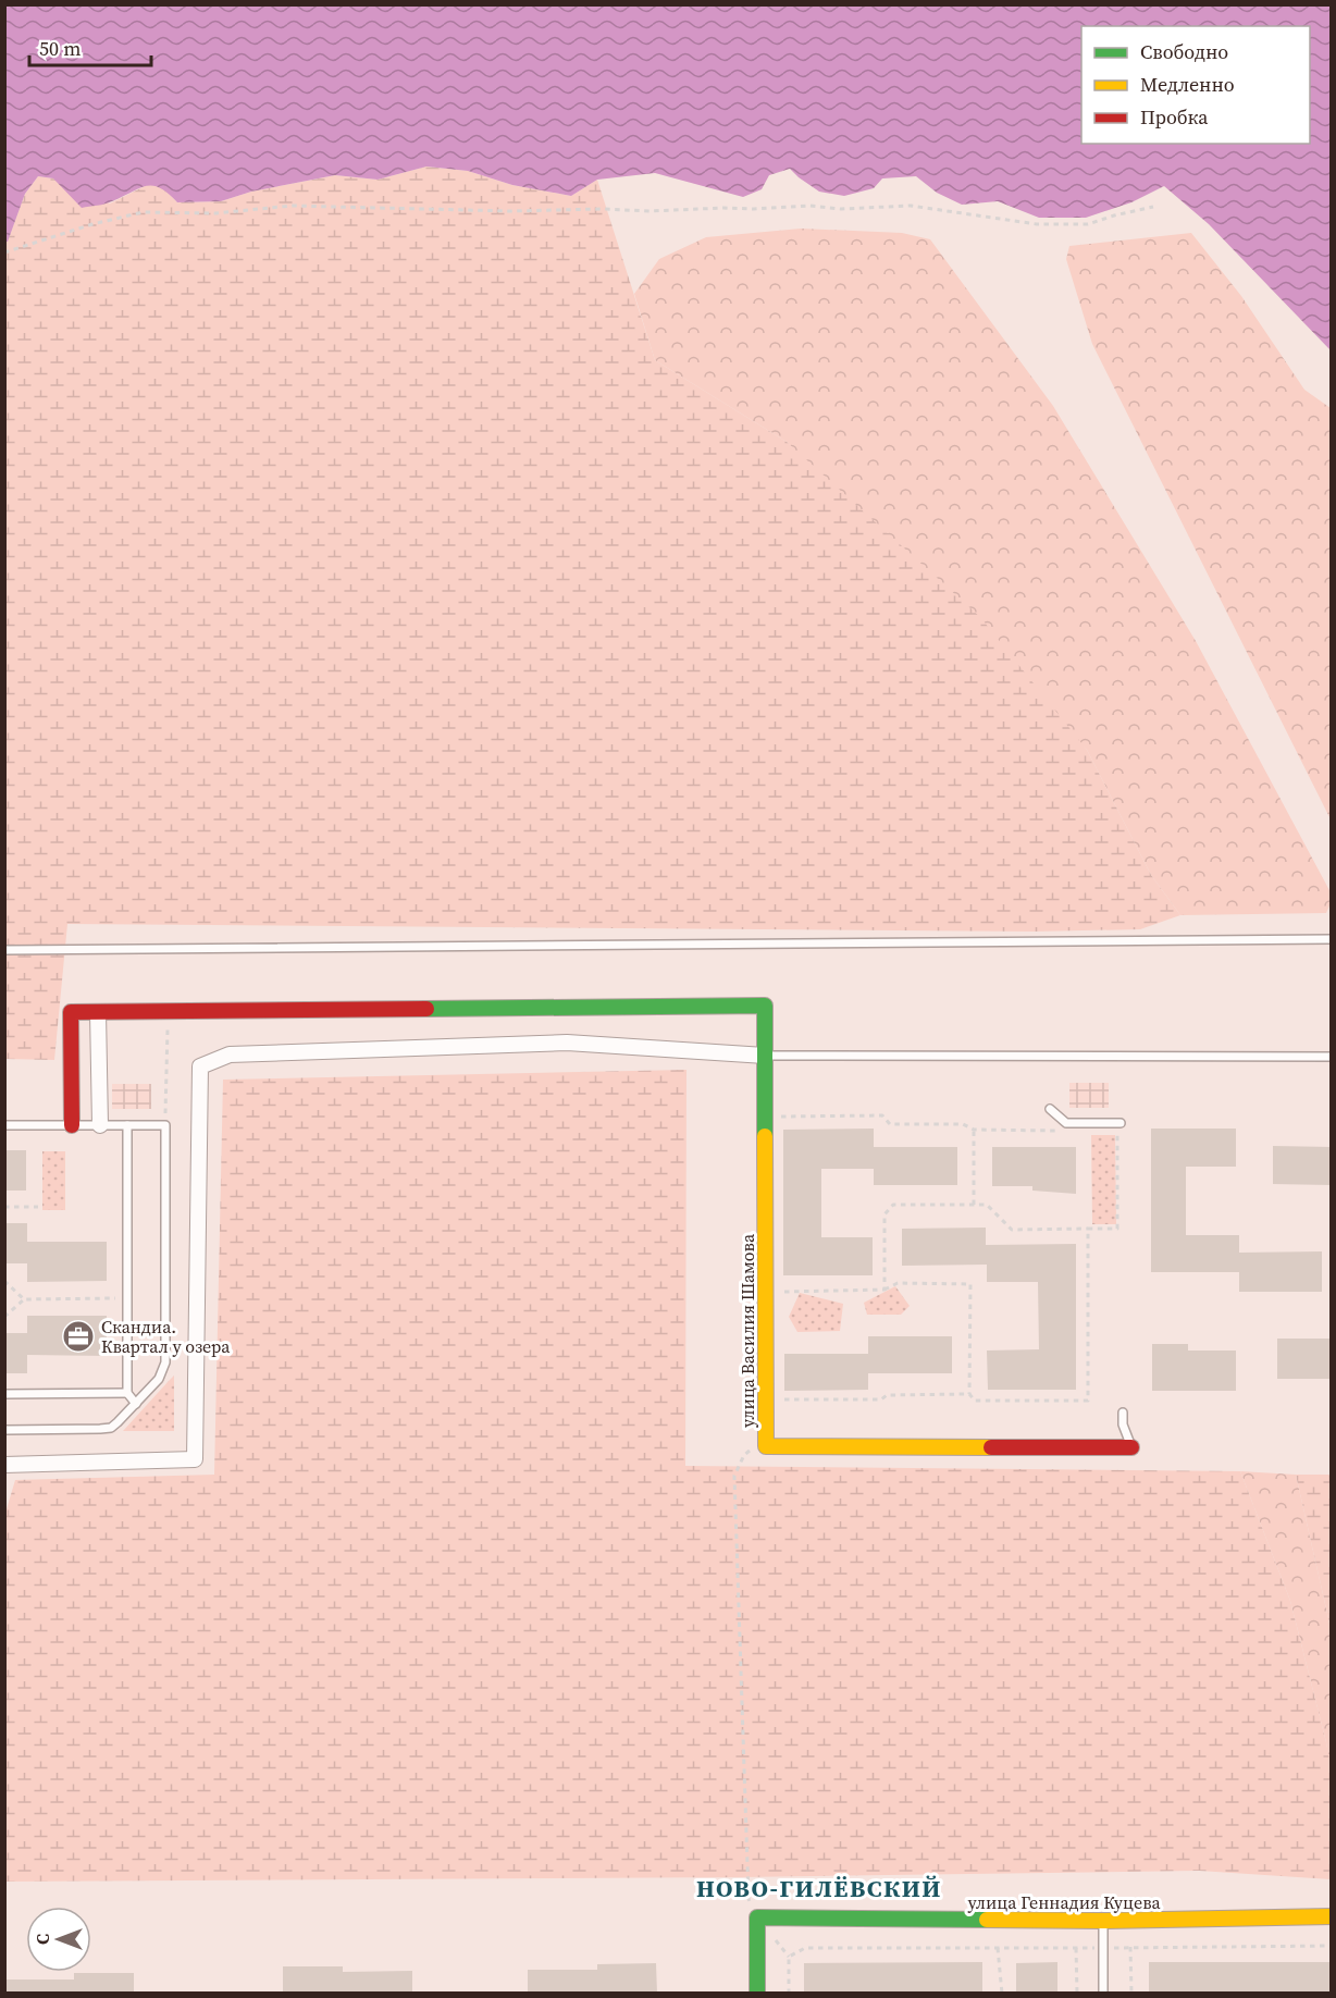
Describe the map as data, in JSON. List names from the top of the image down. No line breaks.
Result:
{"streets":{"street":["улица Василия Шамова","улица Геннадия Куцева"]},"districts":["НОВО-ГИЛЁВСКИЙ"],"places":{"office":["Скандиа. Квартал у озера"]},"legend":["Свободно","Медленно","Пробка"],"scale_bar":"50 m","north":"left"}
